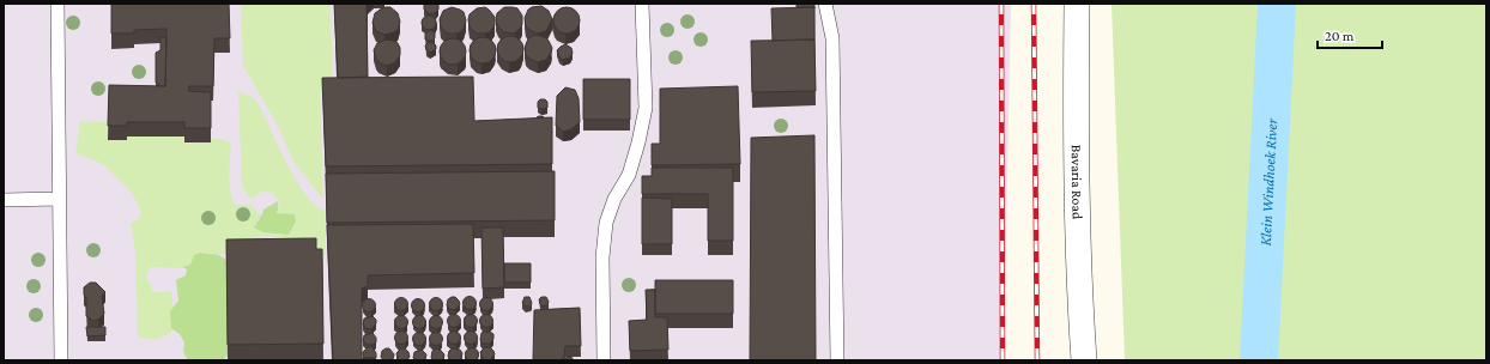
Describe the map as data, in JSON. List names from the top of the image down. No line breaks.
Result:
{"streets":{"street":["Bavaria Road"]},"water":["Klein Windhoek River"],"scale_bar":"20 m"}
